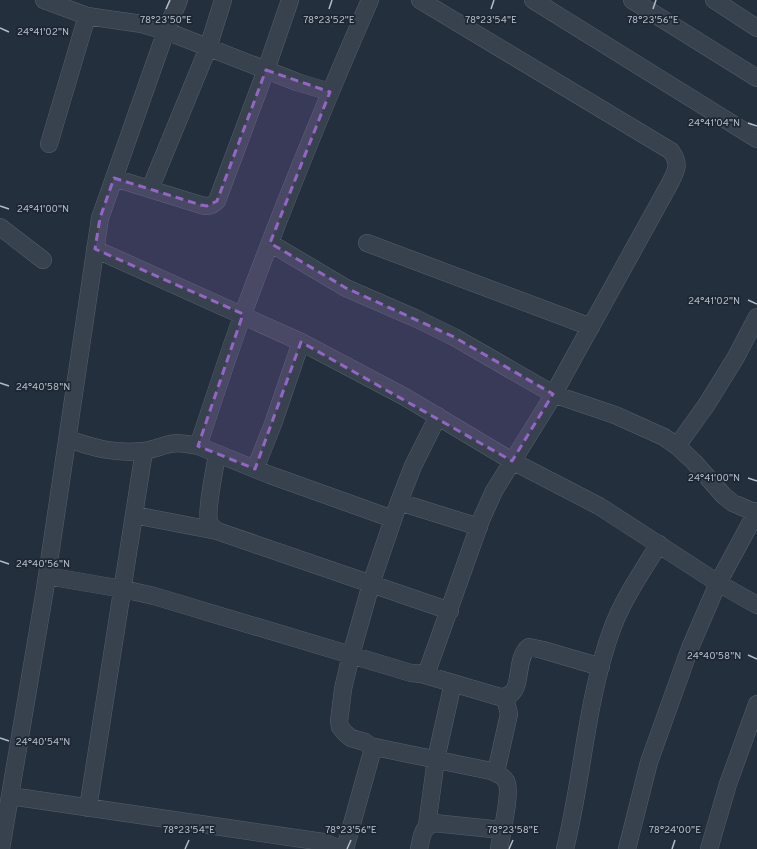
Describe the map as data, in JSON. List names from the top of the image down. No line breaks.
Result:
{"coordinates":["78°23'52\"E","78°23'54\"E","78°23'50\"E","78°23'56\"E","24°41'02\"N","24°41'04\"N","24°41'00\"N","24°40'58\"N","24°40'56\"N","24°40'54\"N","78°23'58\"E","78°24'00\"E"]}
